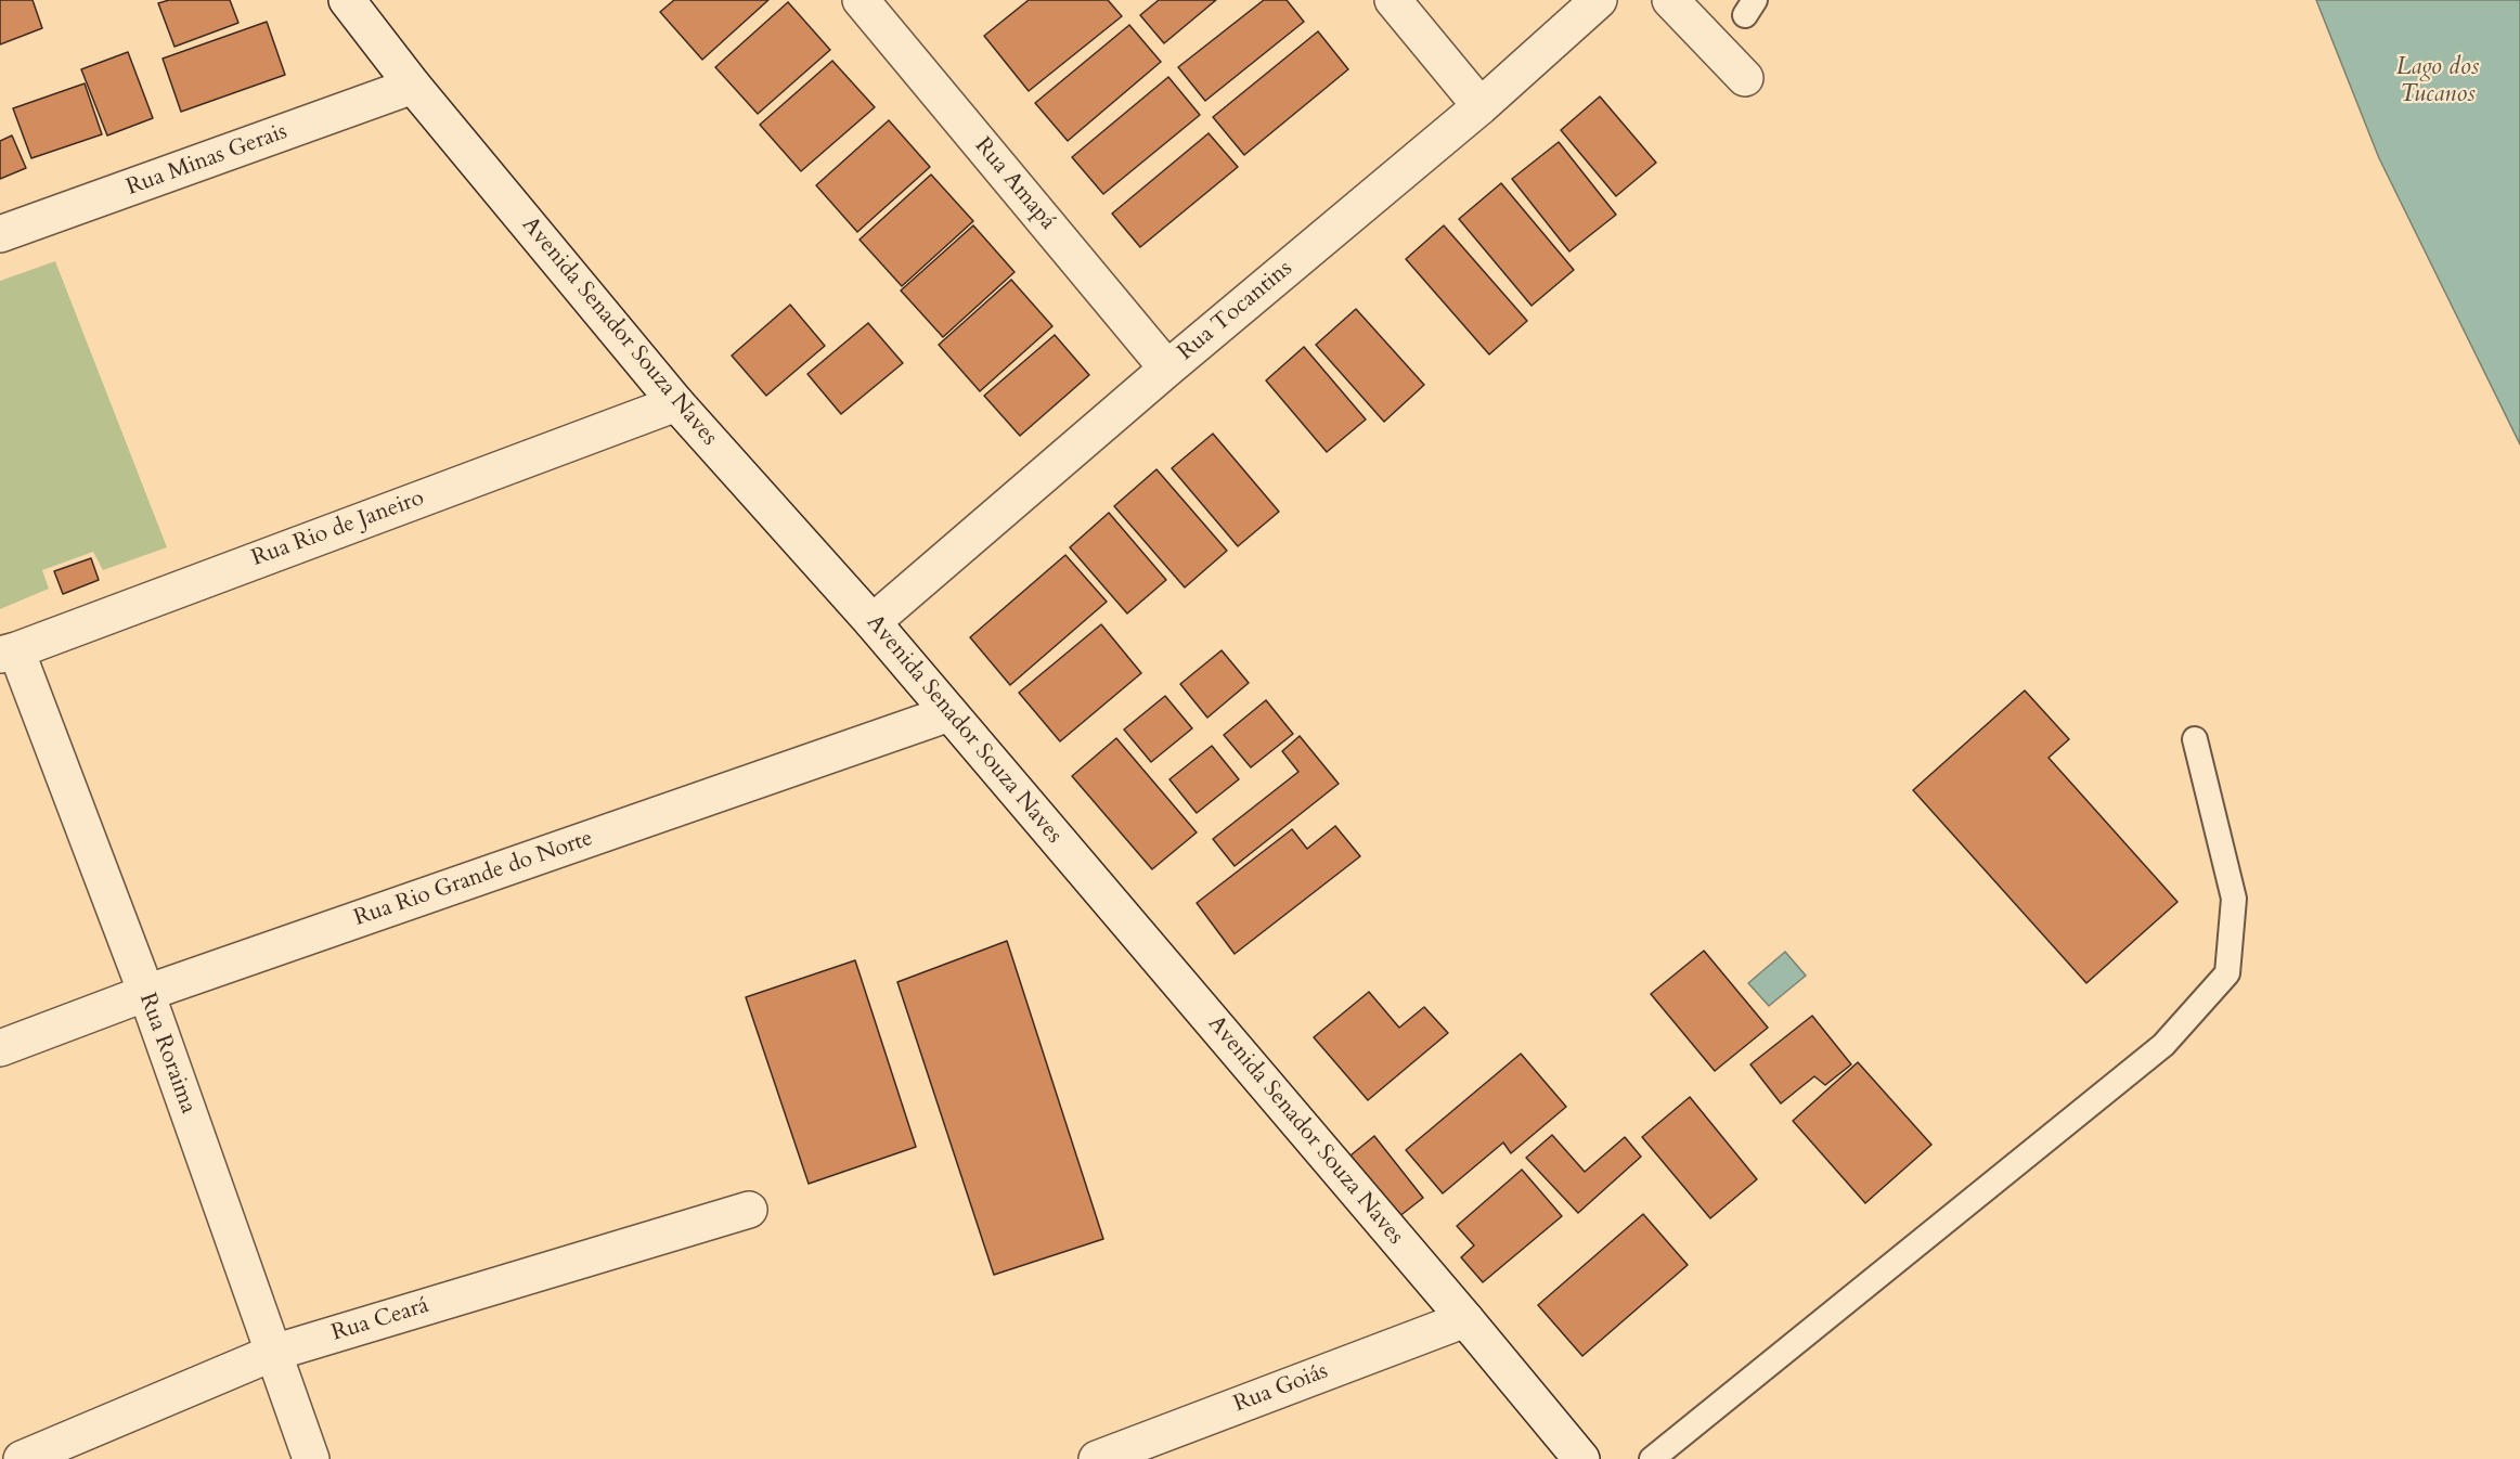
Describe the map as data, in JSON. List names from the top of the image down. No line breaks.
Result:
{"streets":{"street":["Rua Minas Gerais","Rua Amapá","Rua Tocantins","Avenida Senador Souza Naves","Rua Rio de Janeiro","Rua Rio Grande do Norte","Rua Roraima","Rua Ceará","Rua Goiás"]},"crossings":[["Rua Minas Gerais","Avenida Senador Souza Naves"],["Rua Amapá","Rua Tocantins"],["Rua Tocantins","Avenida Senador Souza Naves"],["Avenida Senador Souza Naves","Rua Rio de Janeiro"],["Avenida Senador Souza Naves","Rua Rio Grande do Norte"],["Avenida Senador Souza Naves","Rua Goiás"],["Rua Rio de Janeiro","Rua Roraima"],["Rua Rio Grande do Norte","Rua Roraima"],["Rua Roraima","Rua Ceará"]],"water":["Lago dos Tucanos"]}
